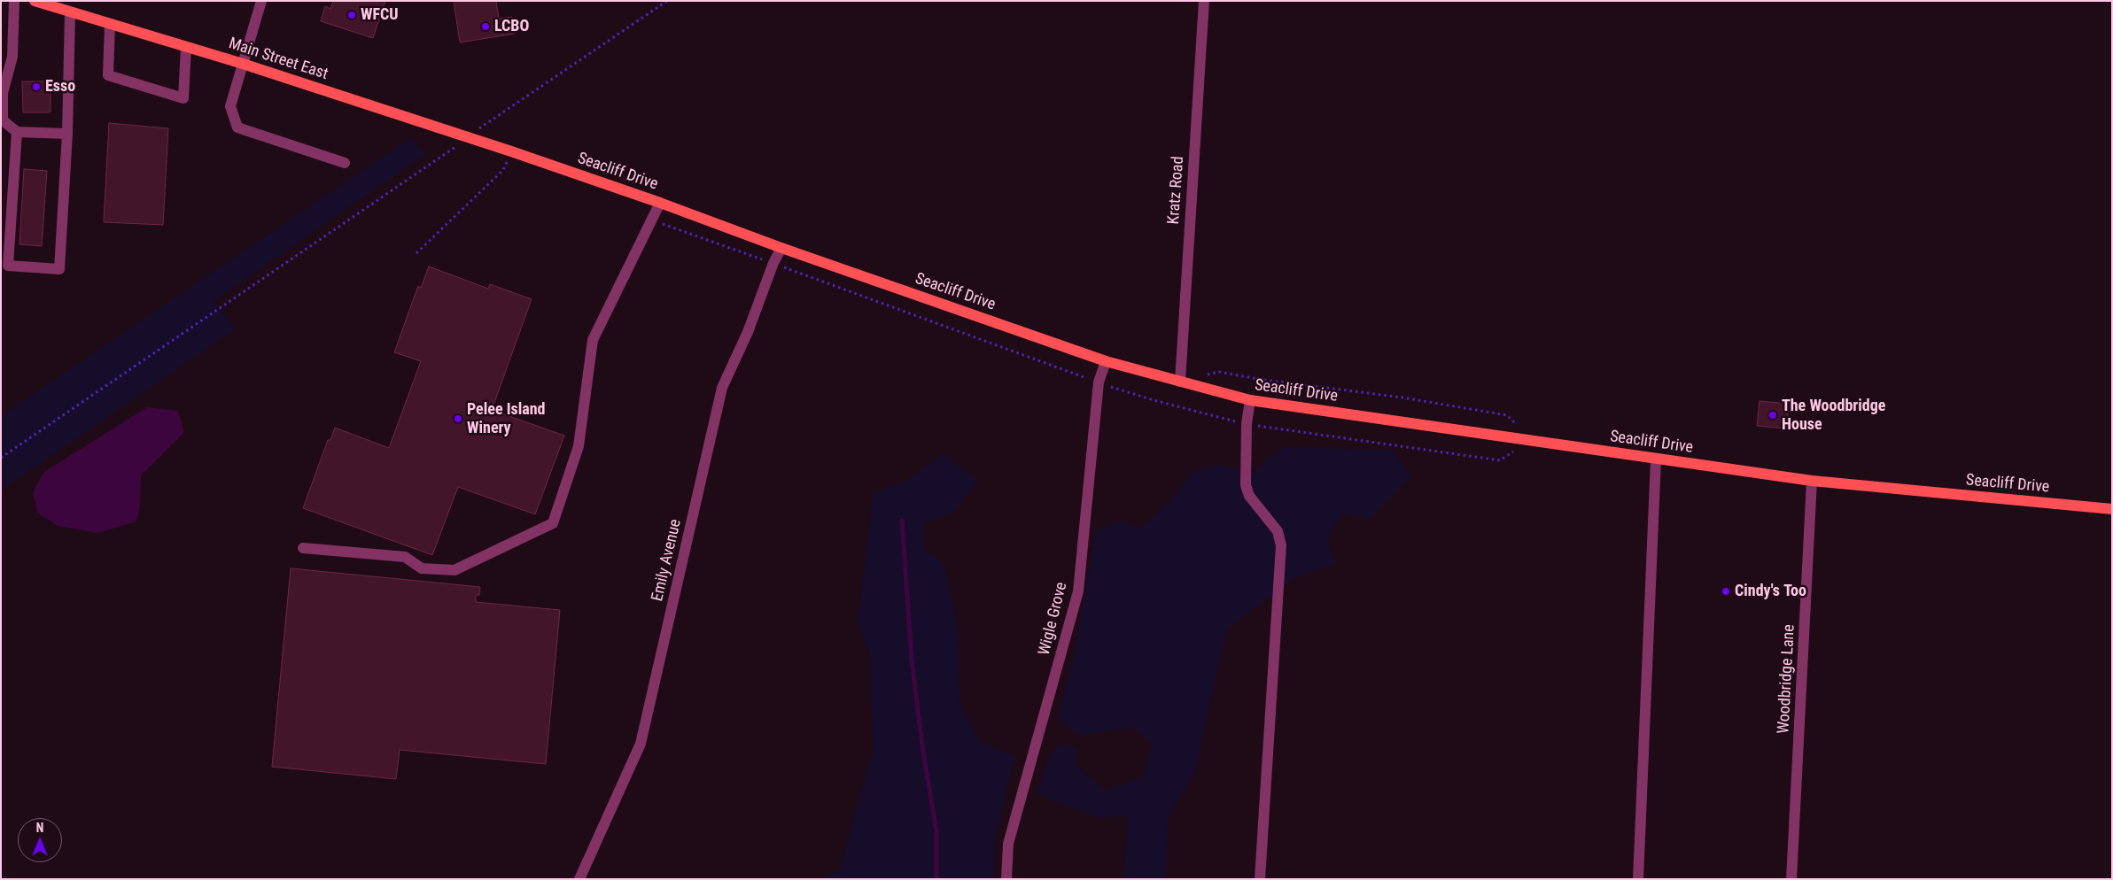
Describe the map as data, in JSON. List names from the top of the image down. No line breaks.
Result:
{"streets":{"main road":["Main Street East","Seacliff Drive"],"street":["Kratz Road","Emily Avenue","Wigle Grove","Woodbridge Lane"]},"crossings":[["Main Street East","Seacliff Drive"],["Seacliff Drive","Kratz Road"],["Seacliff Drive","Emily Avenue"],["Seacliff Drive","Wigle Grove"],["Seacliff Drive","Woodbridge Lane"]],"places":["WFCU","LCBO","Esso","The Woodbridge House","Pelee Island Winery","Cindy's Too"],"north":"top"}
